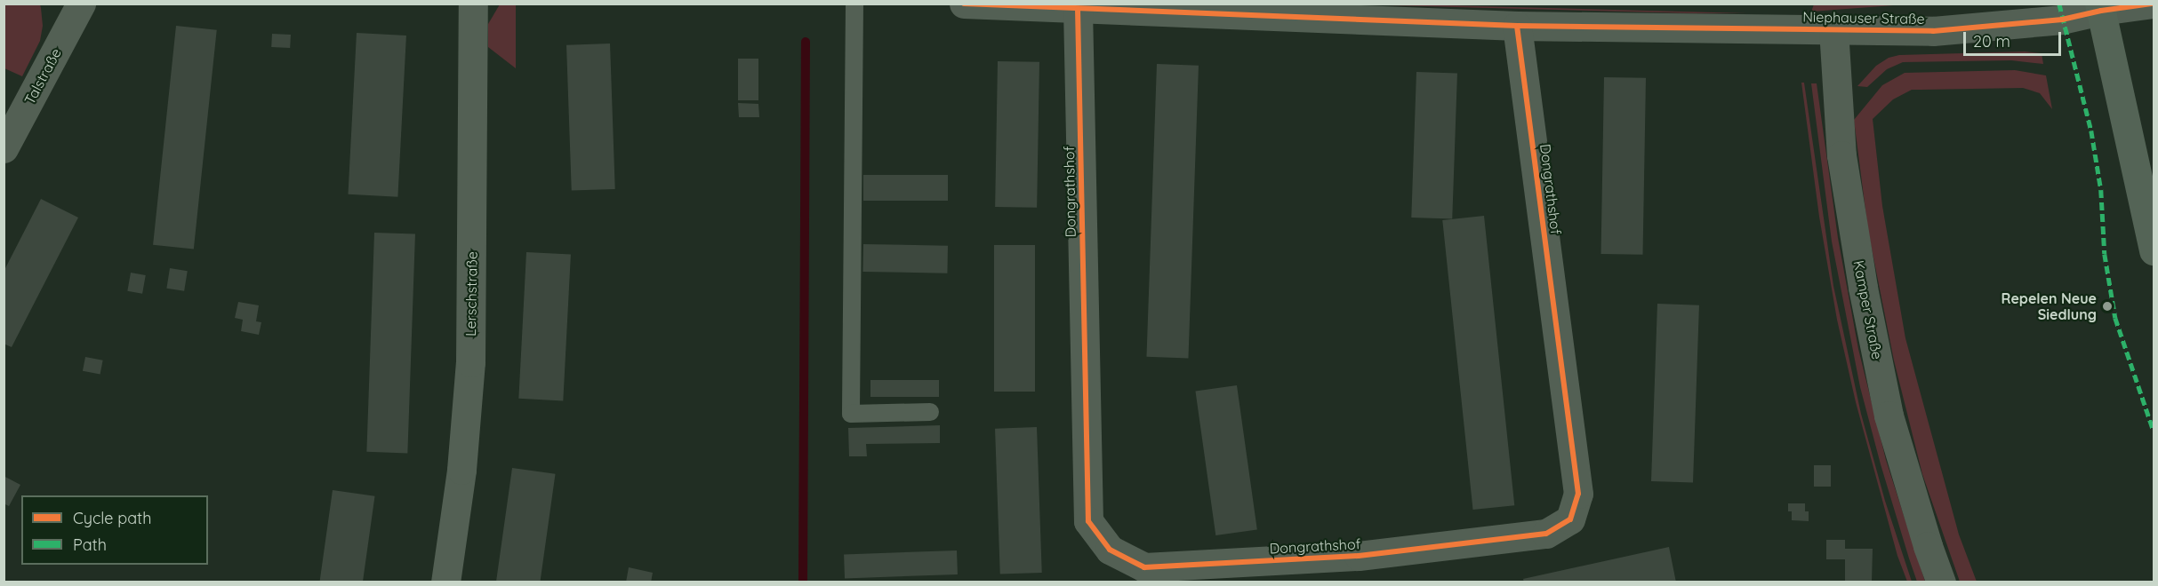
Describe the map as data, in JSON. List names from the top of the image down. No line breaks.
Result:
{"streets":{"street":["Niephauser Straße","Talstraße","Dongrathshof","Lerschstraße","Kamper Straße"]},"crossings":[["Niephauser Straße","Dongrathshof"],["Niephauser Straße","Kamper Straße"]],"places":["Repelen Neue Siedlung"],"legend":["Cycle path","Path"],"scale_bar":"20 m"}
